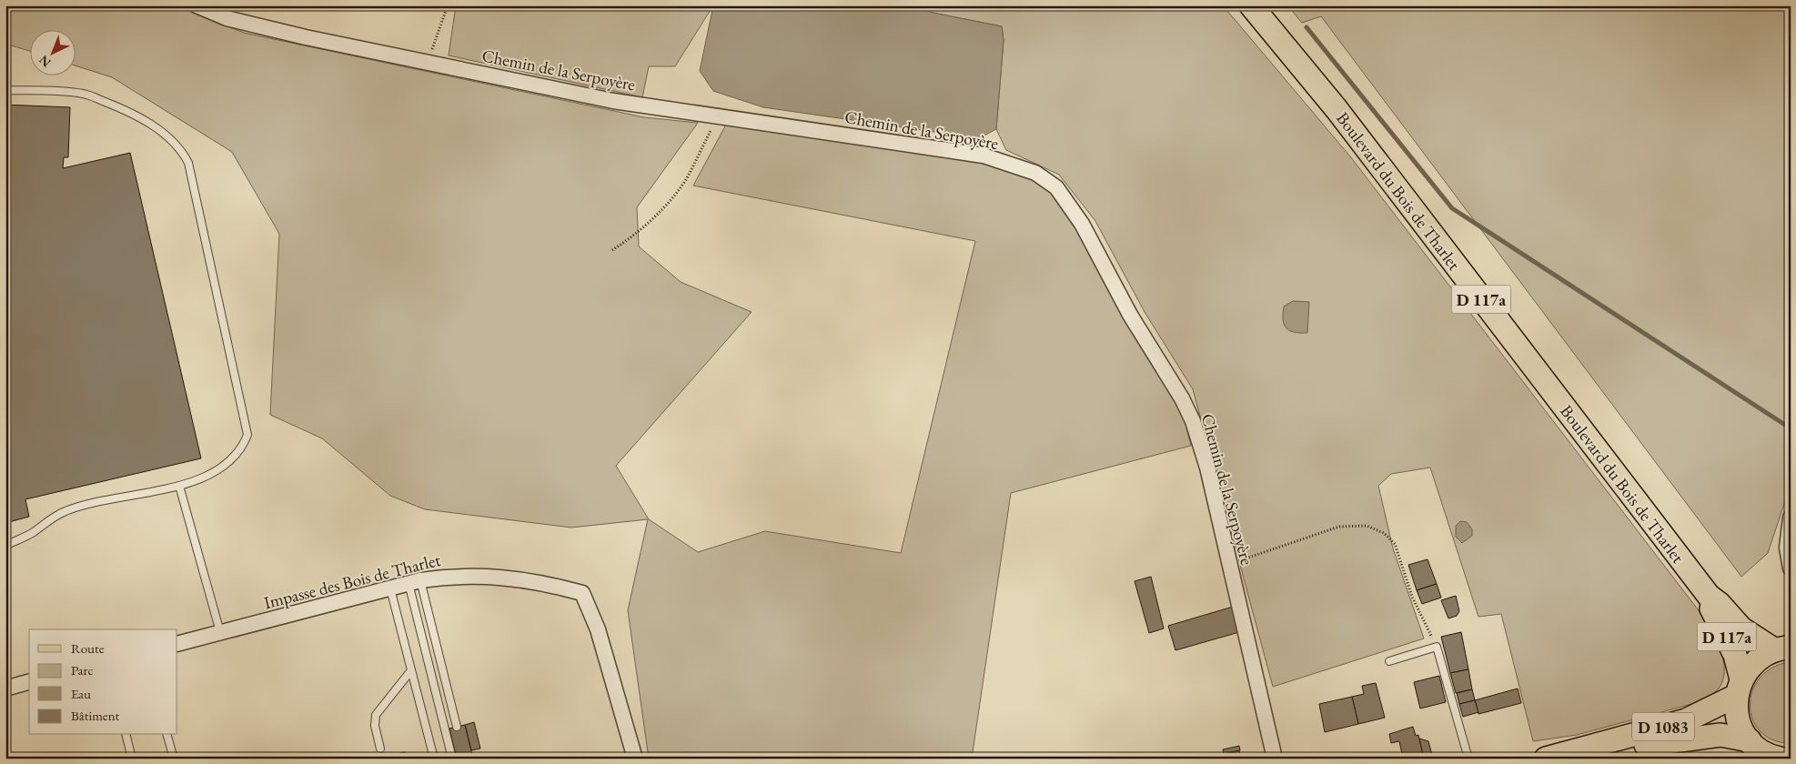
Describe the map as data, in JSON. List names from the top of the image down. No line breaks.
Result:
{"streets":{"main road":["Boulevard du Bois de Tharlet","D 117a","D 1083"],"street":["Chemin de la Serpoyère","Impasse des Bois de Tharlet"]},"crossings":[["Boulevard du Bois de Tharlet","D 1083"]],"legend":["Route","Parc","Eau","Bâtiment"],"north":"bottom left"}
